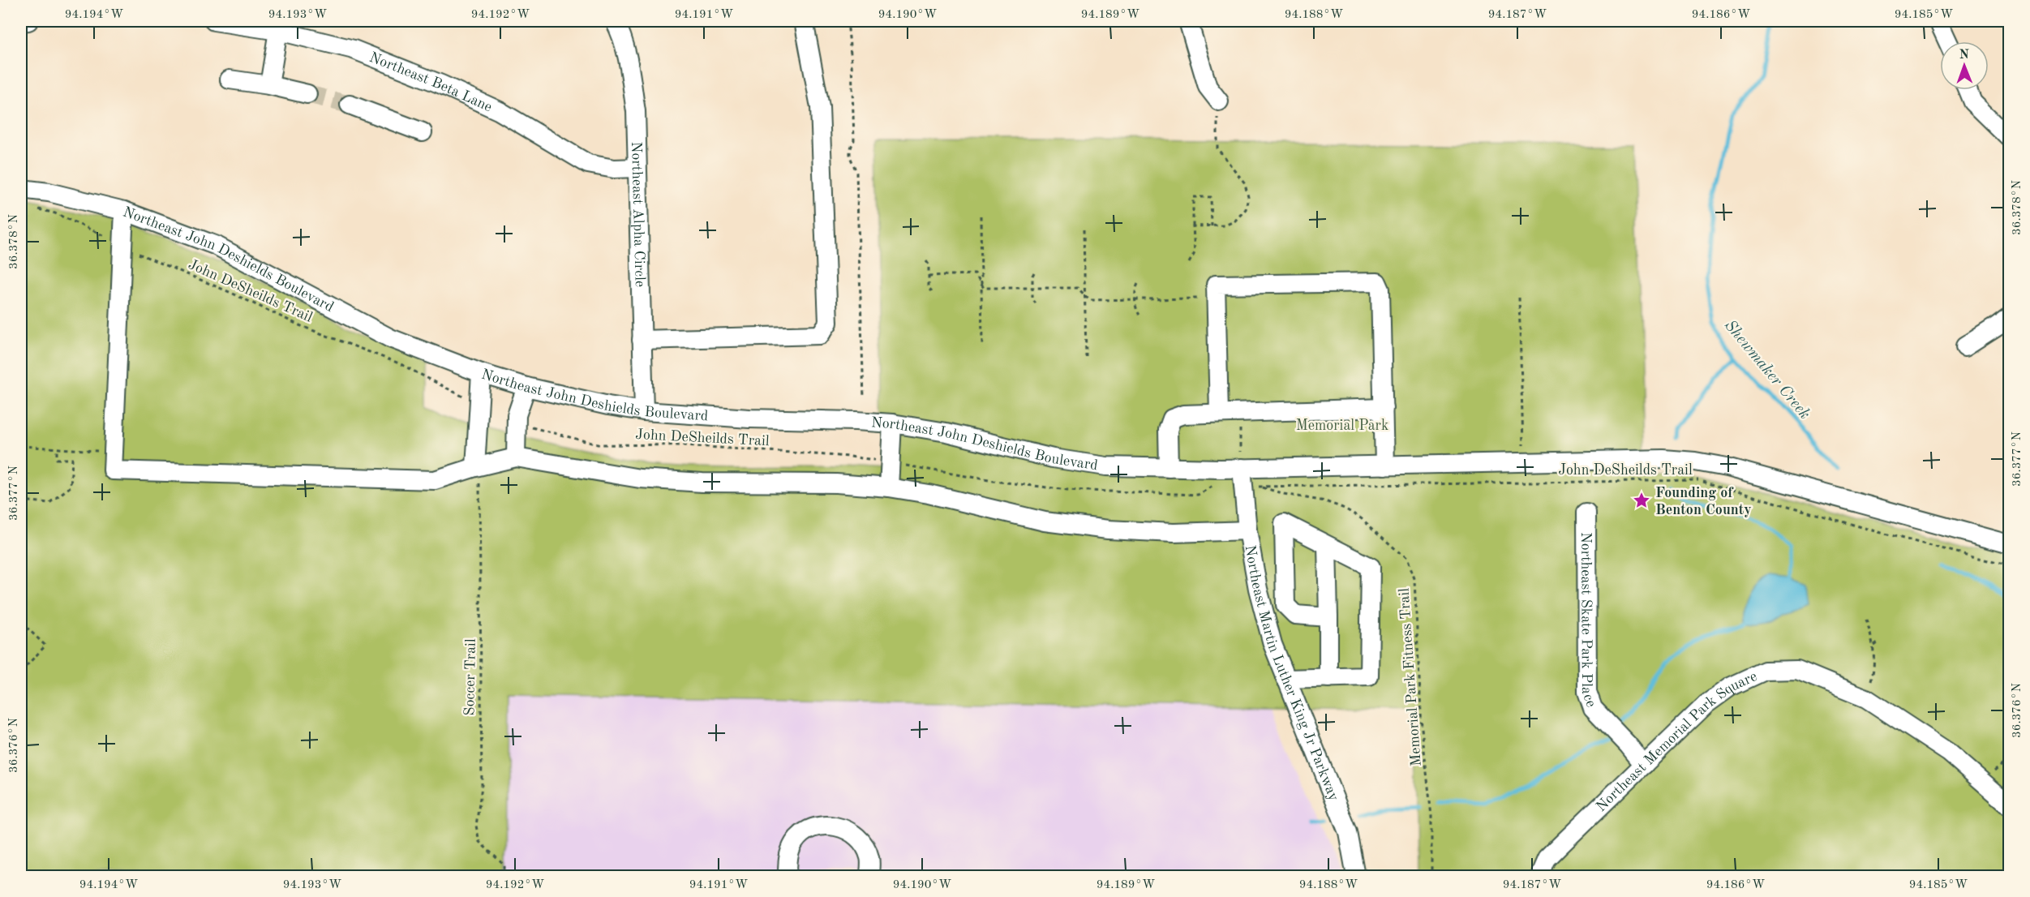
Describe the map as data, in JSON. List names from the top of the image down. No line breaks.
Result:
{"streets":{"street":["Northeast Beta Lane","Northeast Alpha Circle","Northeast John Deshields Boulevard","Northeast Skate Park Place","Northeast Martin Luther King Jr Parkway","Northeast Memorial Park Square"],"path":["John DeSheilds Trail","Soccer Trail","Memorial Park Fitness Trail"]},"crossings":[["Northeast Beta Lane","Northeast Alpha Circle"],["Northeast Alpha Circle","Northeast John Deshields Boulevard"],["Northeast John Deshields Boulevard","Northeast Martin Luther King Jr Parkway"],["John DeSheilds Trail","Memorial Park Fitness Trail"],["Northeast Skate Park Place","Northeast Memorial Park Square"]],"water":["Shewmaker Creek"],"parks":["Memorial Park"],"places":{"place":["Founding of Benton County"]},"north":"top","coordinates":["94.194°W","94.193°W","94.192°W","94.191°W","94.190°W","94.189°W","94.188°W","94.187°W","94.186°W","94.185°W","36.378°N","36.377°N","36.376°N"]}
